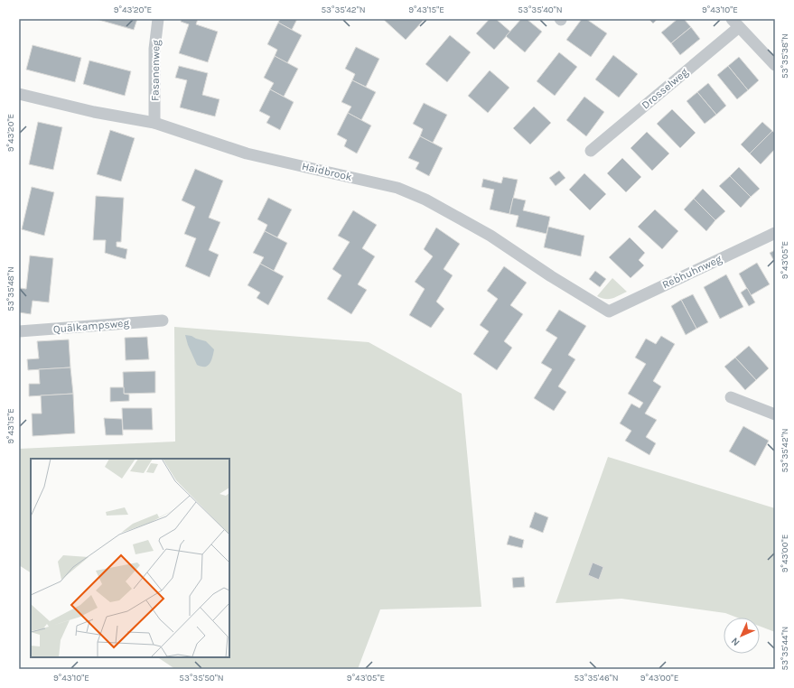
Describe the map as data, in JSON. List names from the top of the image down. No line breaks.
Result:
{"streets":{"street":["Fasanenweg","Drosselweg","Haidbrook","Rebhuhnweg","Quälkampsweg"]},"crossings":[["Fasanenweg","Haidbrook"],["Haidbrook","Rebhuhnweg"]],"north":"bottom left","coordinates":["9°43'20\"E","53°35'42\"N","9°43'15\"E","53°35'40\"N","9°43'10\"E","53°35'38\"N","9°43'05\"E","53°35'48\"N","9°43'00\"E","53°35'44\"N","53°35'50\"N","53°35'46\"N"]}
